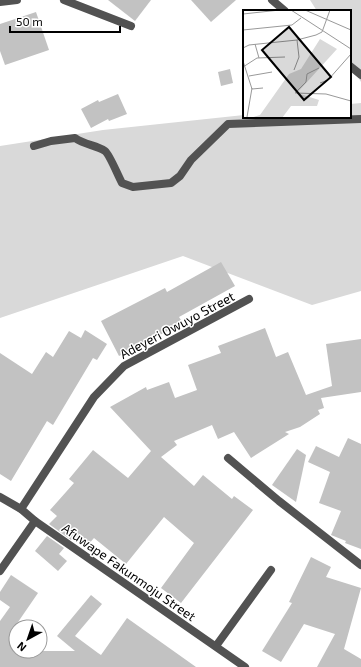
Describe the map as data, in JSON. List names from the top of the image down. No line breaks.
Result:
{"streets":{"street":["Adeyeri Owuyo Street","Afuwape Fakunmoju Street"]},"crossings":[["Adeyeri Owuyo Street","Afuwape Fakunmoju Street"]],"scale_bar":"50 m","north":"bottom left"}
